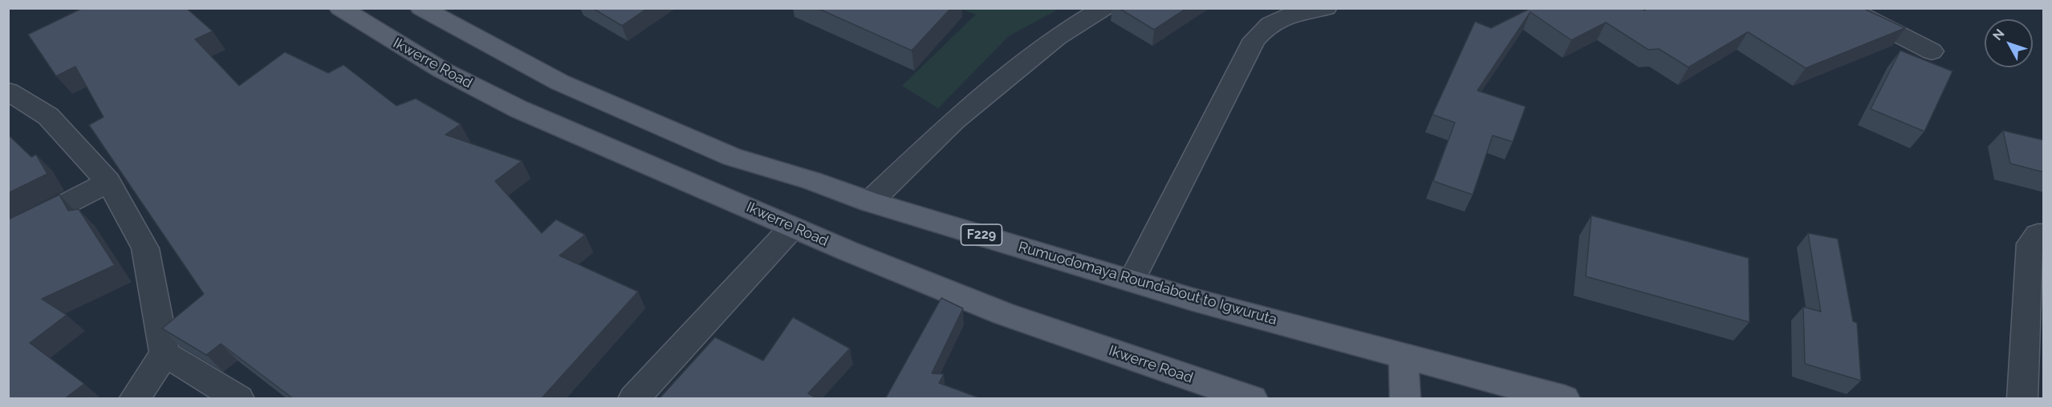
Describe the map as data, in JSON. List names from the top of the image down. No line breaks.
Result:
{"streets":{"main road":["Ikwerre Road","F229","Rumuodomaya Roundabout to Igwuruta"]},"north":"top left"}
